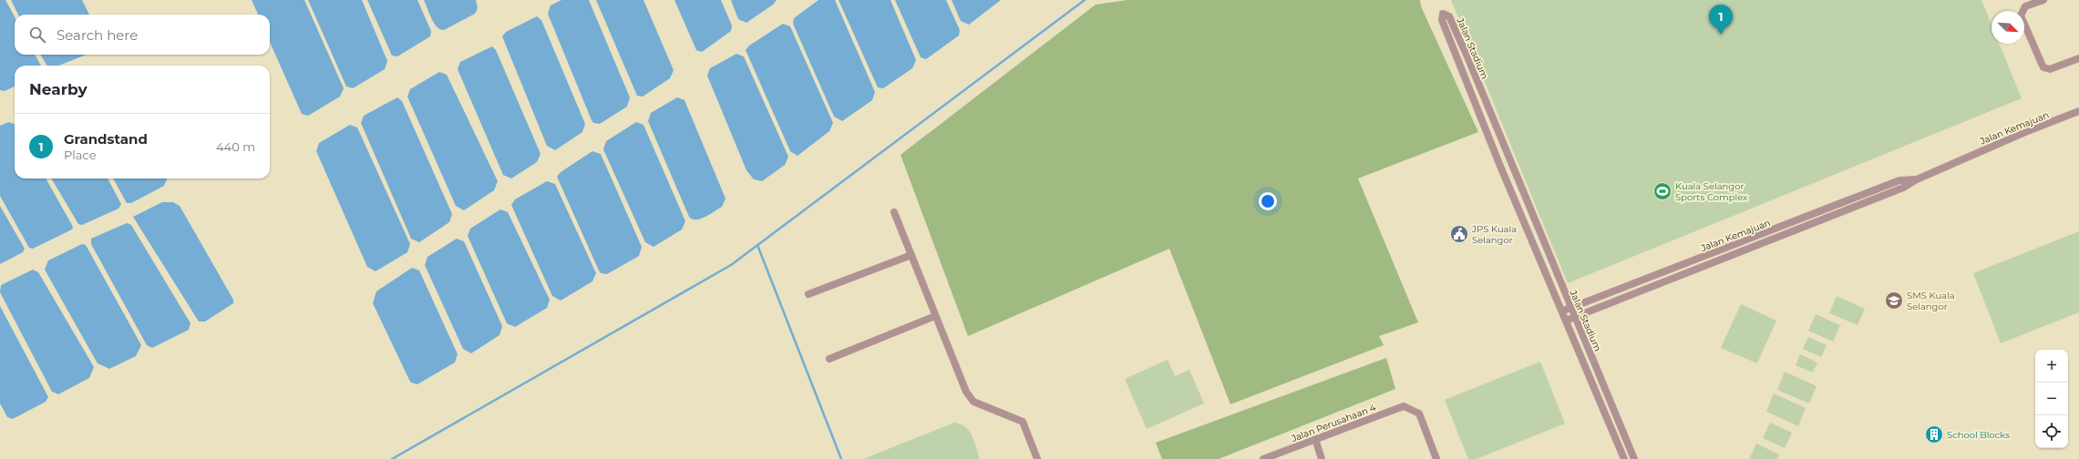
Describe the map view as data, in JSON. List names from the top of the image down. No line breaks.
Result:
{"streets":{"street":["Jalan Stadium","Jalan Kemajuan","Jalan Perusahaan 4"]},"crossings":[["Jalan Stadium","Jalan Kemajuan"]],"places":{"sports":["Kuala Selangor Sports Complex"],"public building":["JPS Kuala Selangor"],"school or university":["SMS Kuala Selangor"],"building":["School Blocks"]},"north":"bottom right","page":{"pins":"1","search":"Search here","heading":"Nearby","list":[{"mark":"1","name":"Grandstand","note":"Place","value":"440 m"}],"map_buttons":["+","−"]}}
